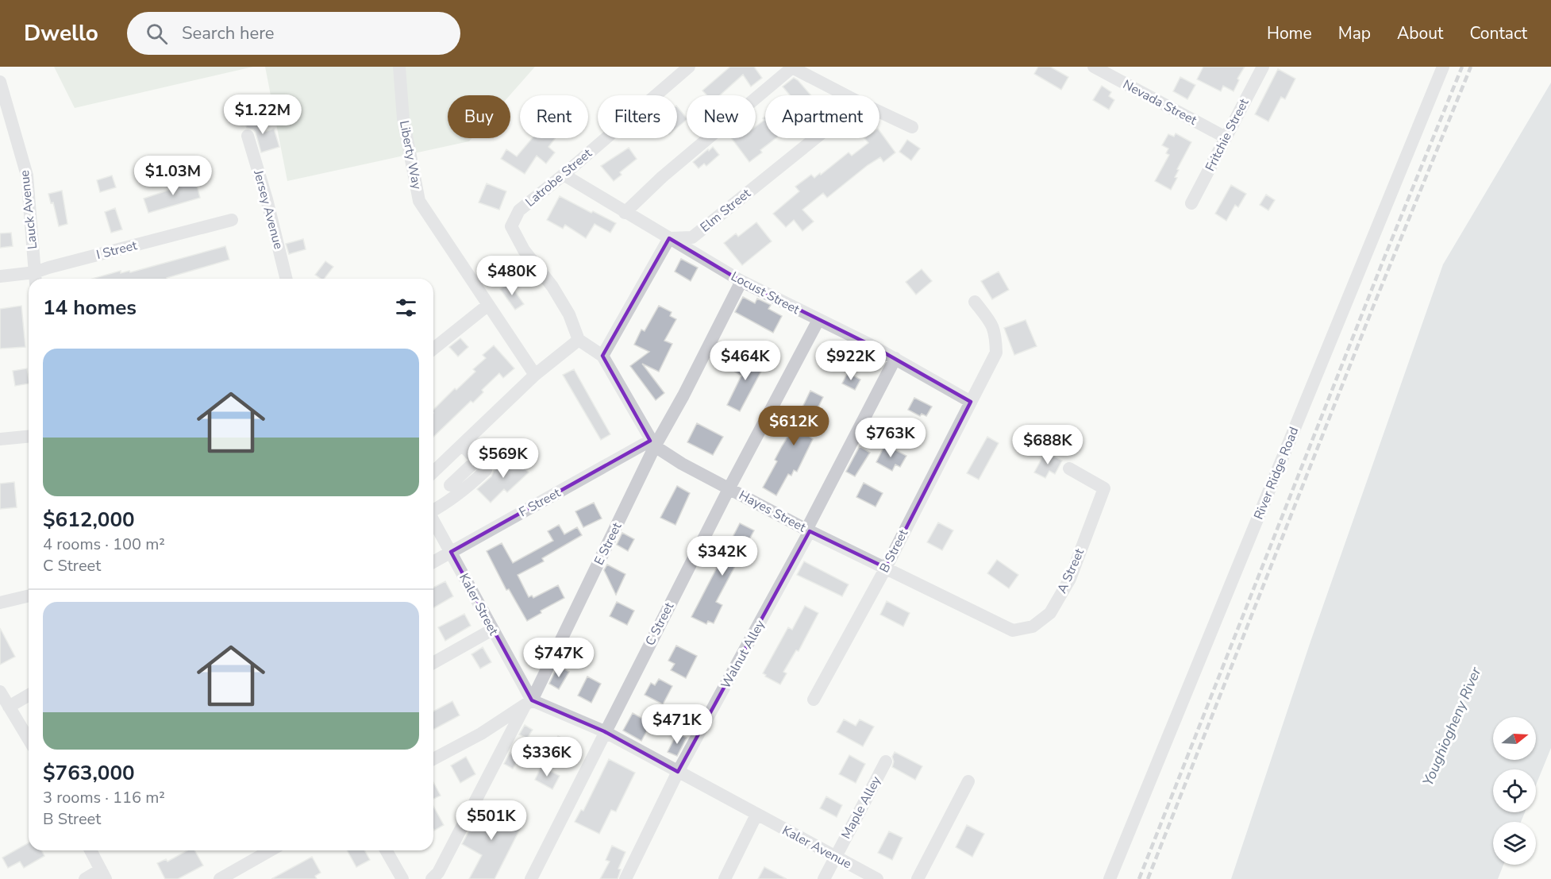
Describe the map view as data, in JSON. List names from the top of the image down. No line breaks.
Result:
{"streets":{"street":["Nevada Street","Fritchie Street","Liberty Way","Latrobe Street","Lauck Avenue","Jersey Avenue","Elm Street","I Street","Locust Street","River Ridge Road","F Street","Hayes Street","E Street","B Street","A Street","Kaler Street","C Street","Walnut Alley","Maple Alley","Kaler Avenue"]},"crossings":[["Nevada Street","Fritchie Street"],["Latrobe Street","Locust Street"],["Latrobe Street","Hayes Street"],["Lauck Avenue","I Street"],["Elm Street","Locust Street"],["Locust Street","E Street"],["Locust Street","B Street"],["Locust Street","C Street"],["Locust Street","Walnut Alley"],["F Street","Hayes Street"],["F Street","E Street"],["F Street","Kaler Street"],["Hayes Street","E Street"],["Hayes Street","B Street"],["Hayes Street","A Street"],["Hayes Street","C Street"],["Hayes Street","Walnut Alley"],["E Street","Kaler Street"],["Maple Alley","Kaler Avenue"]],"water":["Youghiogheny River"],"north":"right","page":{"header":"Dwello","search":"Search here","nav":["Home","Map","About","Contact"],"price":["$1.22M","$1.03M","$480K","$464K","$922K","$612K","$763K","$688K","$569K","$342K","$747K","$471K","$336K","$501K"],"chip":["Buy","Rent","Filters","New","Apartment"],"heading":"14 homes","list":[{"name":"$612,000","note":"4 rooms · 100 m² · C Street"},{"name":"$763,000","note":"3 rooms · 116 m² · B Street"}]}}
